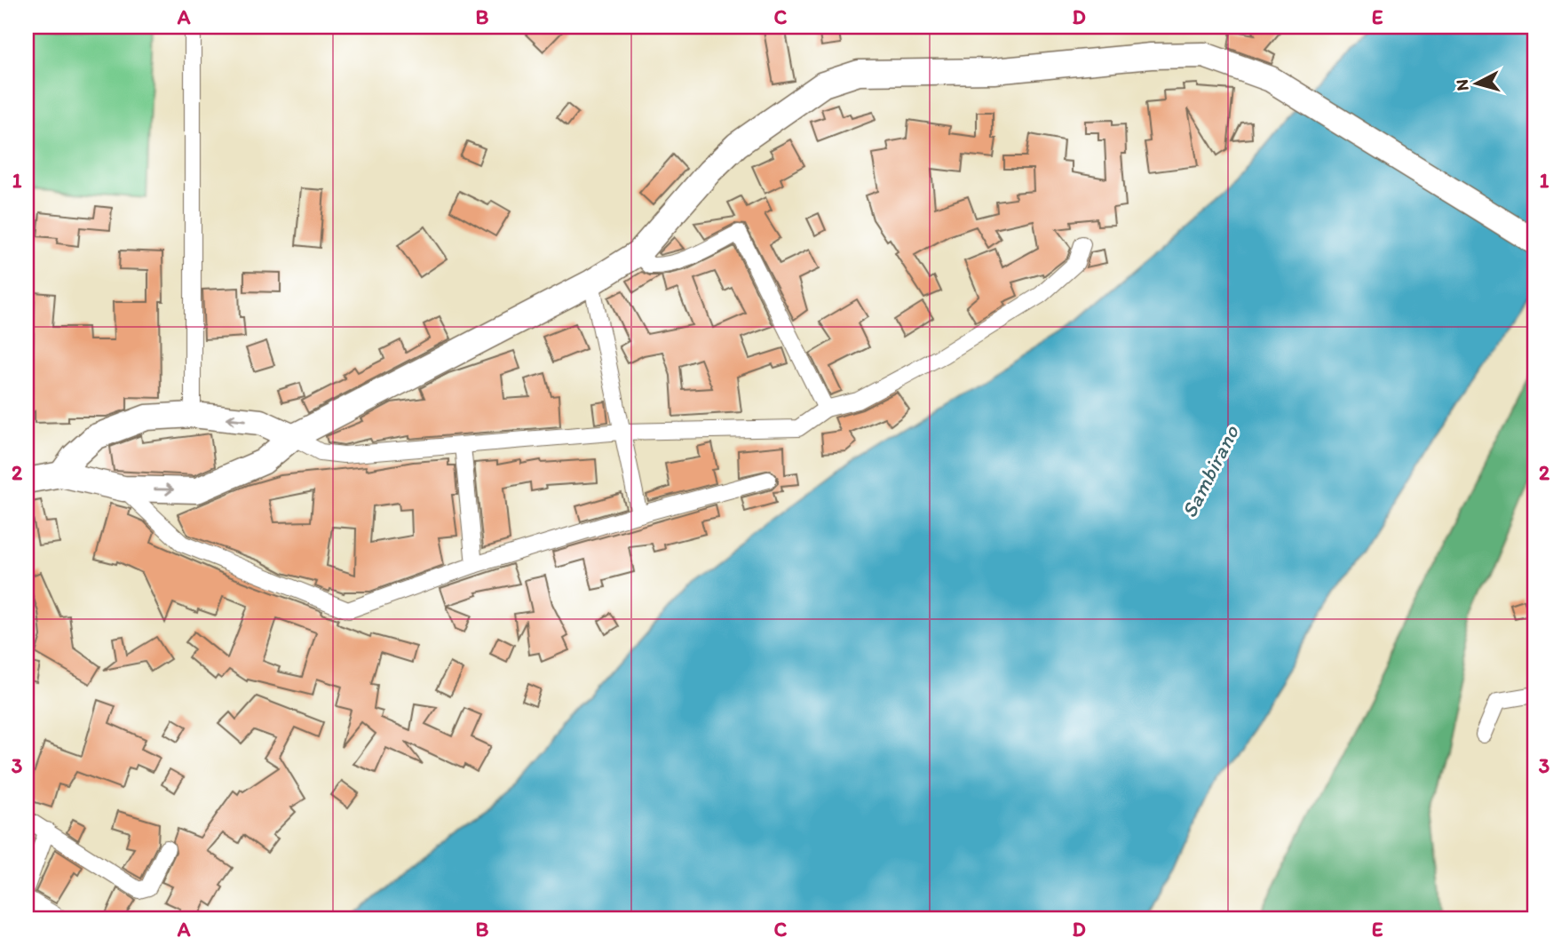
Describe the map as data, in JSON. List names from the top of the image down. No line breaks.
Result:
{"water":["Sambirano"],"north":"left","grid":{"columns":["A","B","C","D","E"],"rows":["1","2","3"]}}
